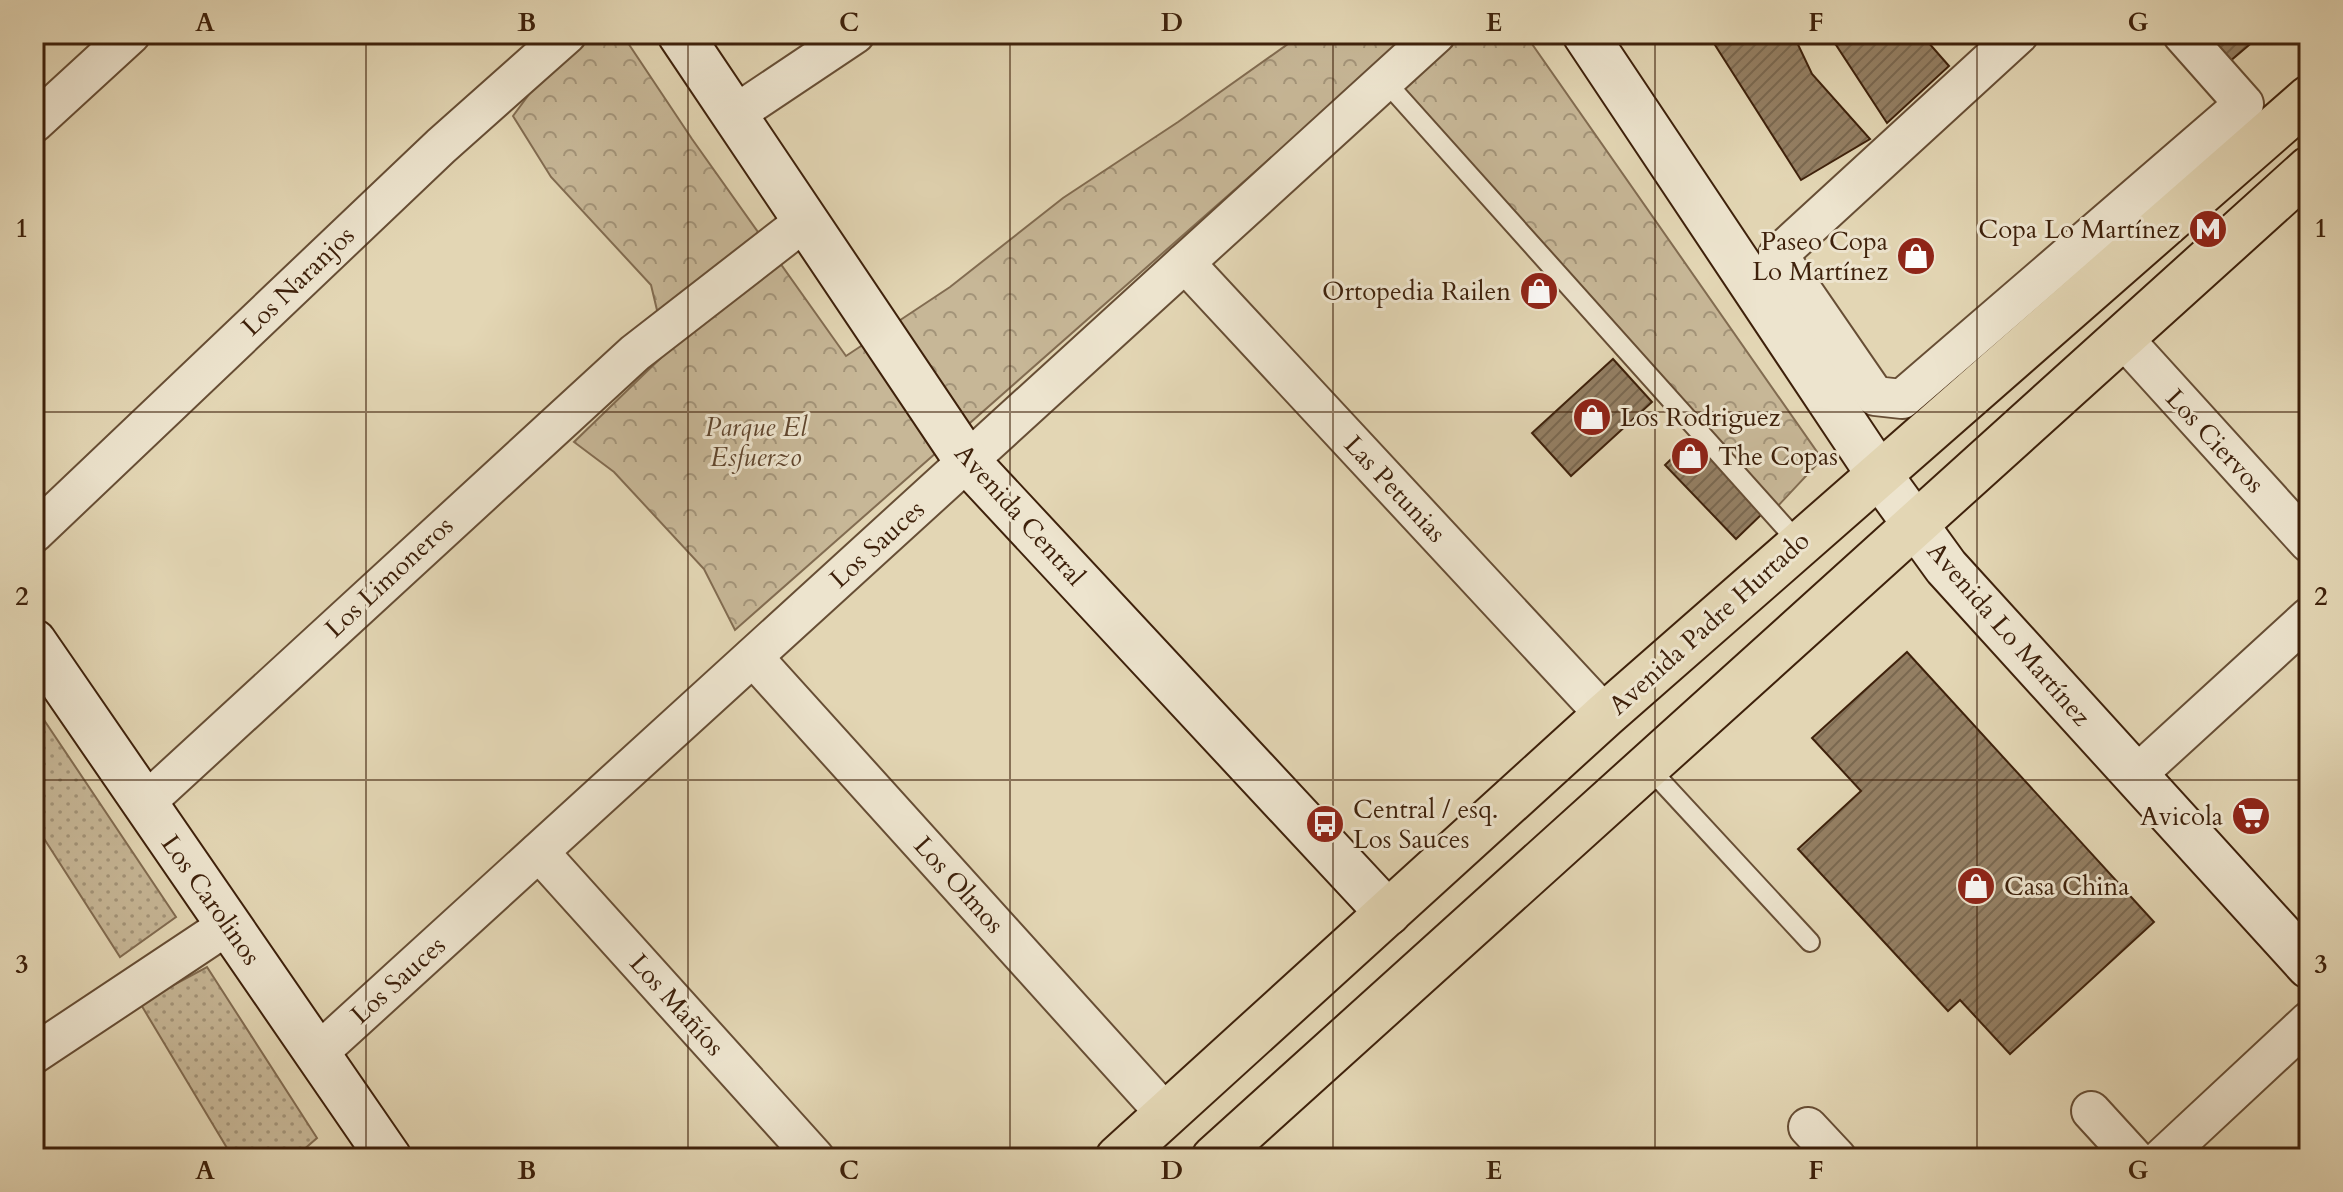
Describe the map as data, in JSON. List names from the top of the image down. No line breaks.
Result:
{"streets":{"main road":["Avenida Central","Avenida Padre Hurtado","Avenida Lo Martínez","Los Carolinos"],"street":["Los Naranjos","Los Ciervos","Las Petunias","Los Sauces","Los Limoneros","Los Olmos","Los Mañíos"]},"crossings":[["Las Petunias","Los Sauces"],["Las Petunias","Avenida Padre Hurtado"],["Avenida Central","Los Sauces"],["Avenida Central","Los Limoneros"],["Avenida Central","Avenida Padre Hurtado"],["Los Sauces","Los Olmos"],["Los Sauces","Los Carolinos"],["Los Sauces","Los Mañíos"],["Los Limoneros","Los Carolinos"],["Avenida Padre Hurtado","Avenida Lo Martínez"],["Avenida Padre Hurtado","Los Olmos"]],"parks":["Parque El Esfuerzo"],"places":{"metro station":["Copa Lo Martínez"],"shop":["Paseo Copa Lo Martínez","Ortopedia Railen","Los Rodriguez","The Copas","Casa China"],"supermarket":["Avicola"],"bus stop":["Central / esq. Los Sauces"]},"grid":{"columns":["A","B","C","D","E","F","G"],"rows":["1","2","3"]}}
